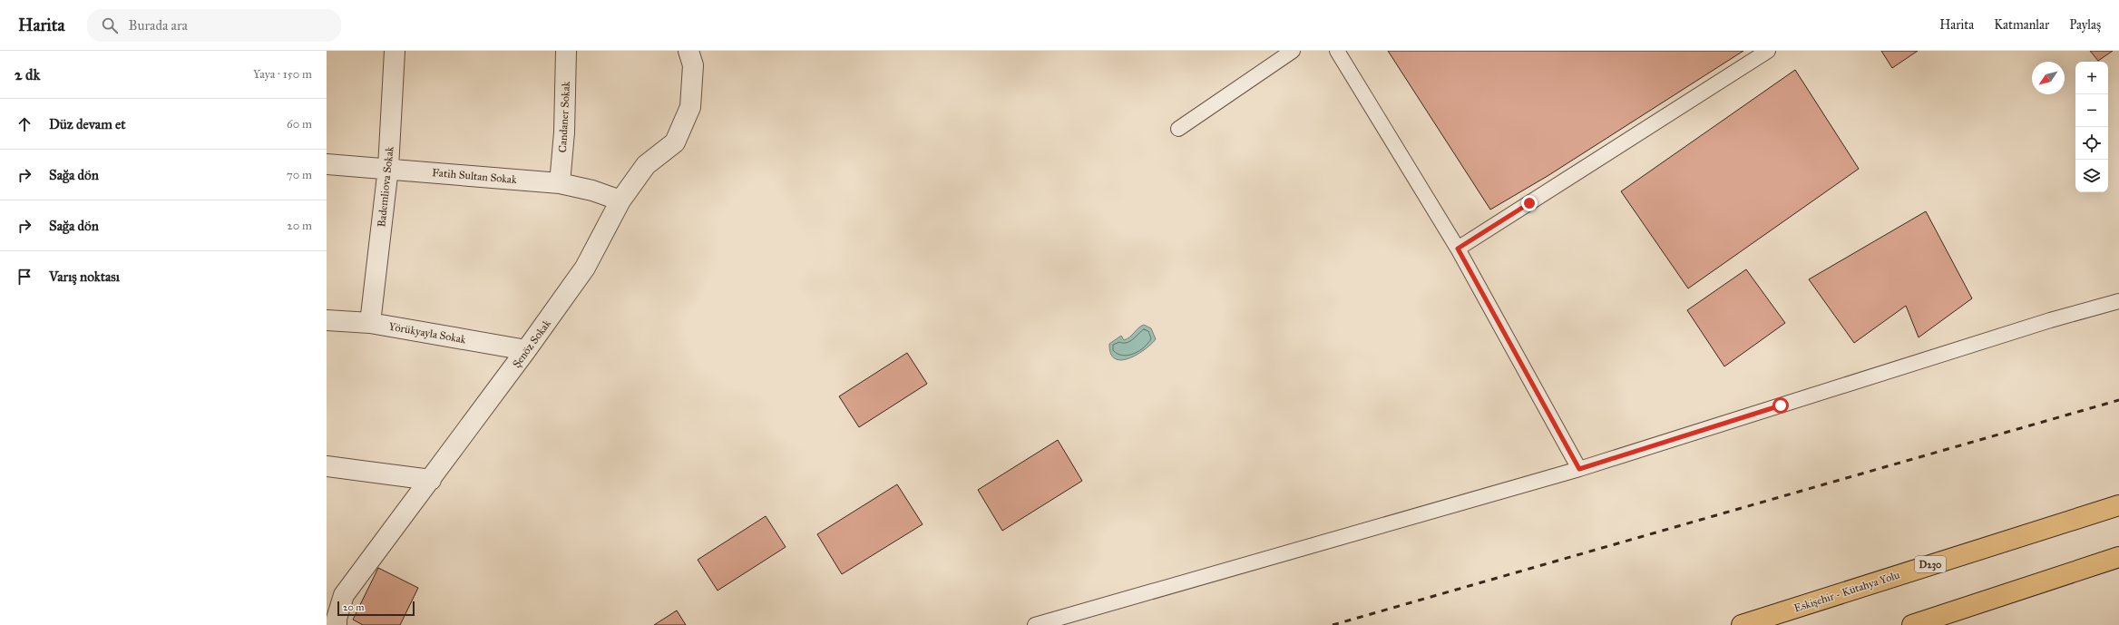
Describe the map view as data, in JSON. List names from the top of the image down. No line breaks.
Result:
{"streets":{"highway":["D230","Eskişehir - Kütahya Yolu"],"street":["Candaner Sokak","Fatih Sultan Sokak","Bademliova Sokak","Yörükyayla Sokak","Şenöz Sokak"]},"crossings":[["Candaner Sokak","Fatih Sultan Sokak"],["Fatih Sultan Sokak","Bademliova Sokak"],["Fatih Sultan Sokak","Şenöz Sokak"],["Bademliova Sokak","Yörükyayla Sokak"],["Yörükyayla Sokak","Şenöz Sokak"]],"scale_bar":"20 m","north":"bottom left","page":{"header":"Harita","search":"Burada ara","nav":["Harita","Katmanlar","Paylaş"],"heading":["2 dk","Yaya · 150 m"],"map_buttons":["+","−"],"list":[["Düz devam et","60 m"],["Sağa dön","70 m"],["Sağa dön","20 m"],"Varış noktası"],"scale":"20 m"}}
